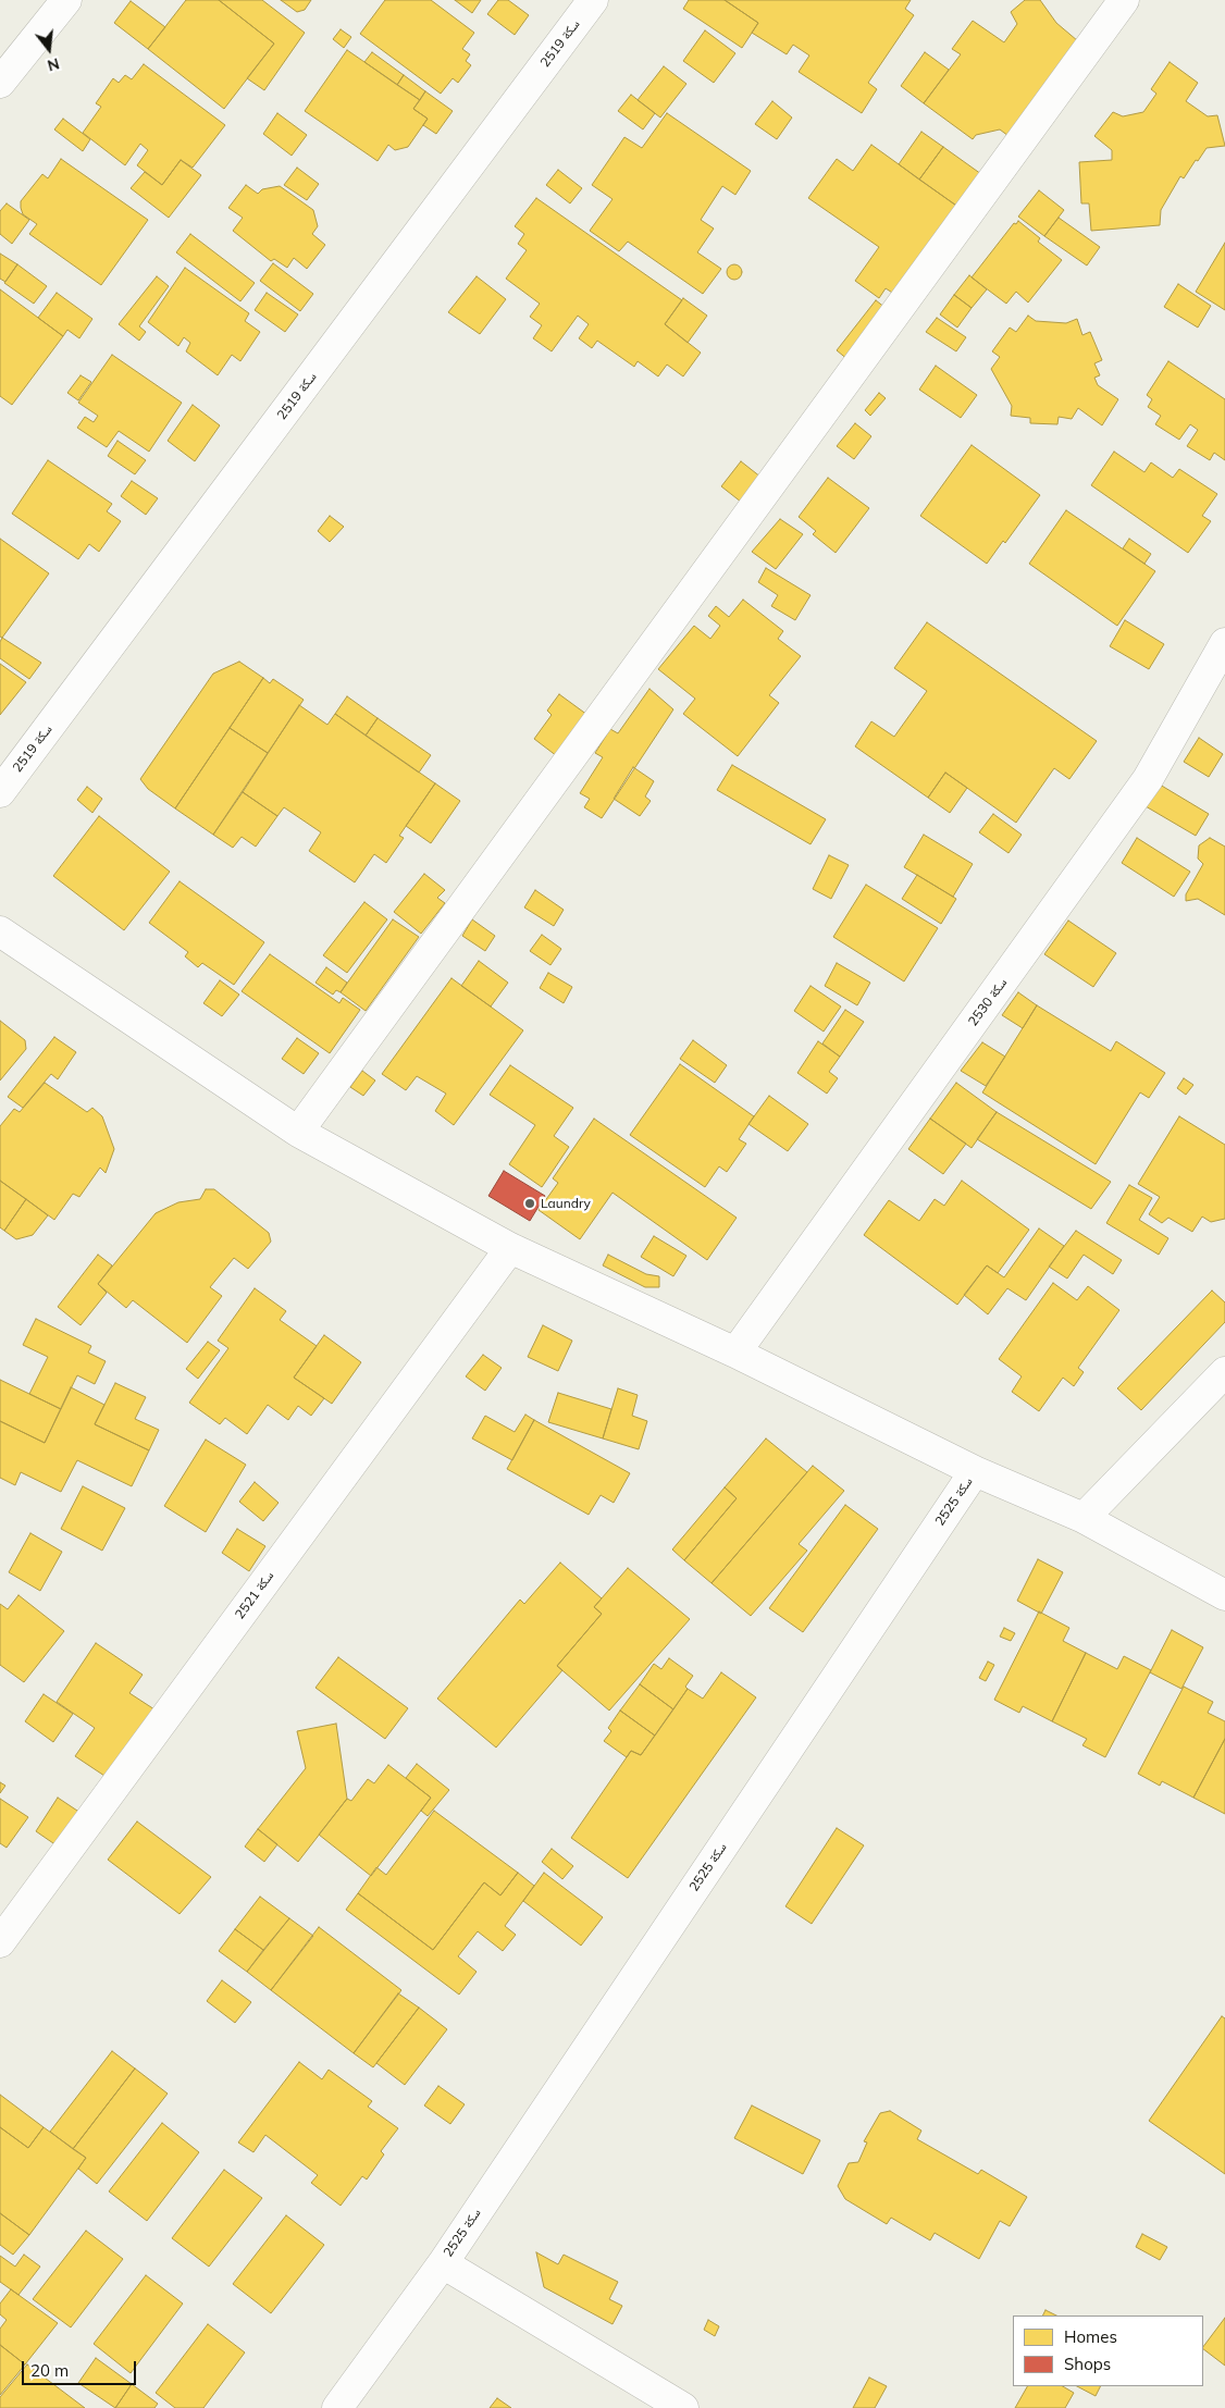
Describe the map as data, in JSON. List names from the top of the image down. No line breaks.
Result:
{"streets":{"street":["سكة 2519","سكة 2530","سكة 2525","سكة 2521"]},"places":["Laundry"],"legend":["Homes","Shops"],"scale_bar":"20 m","north":"bottom"}
